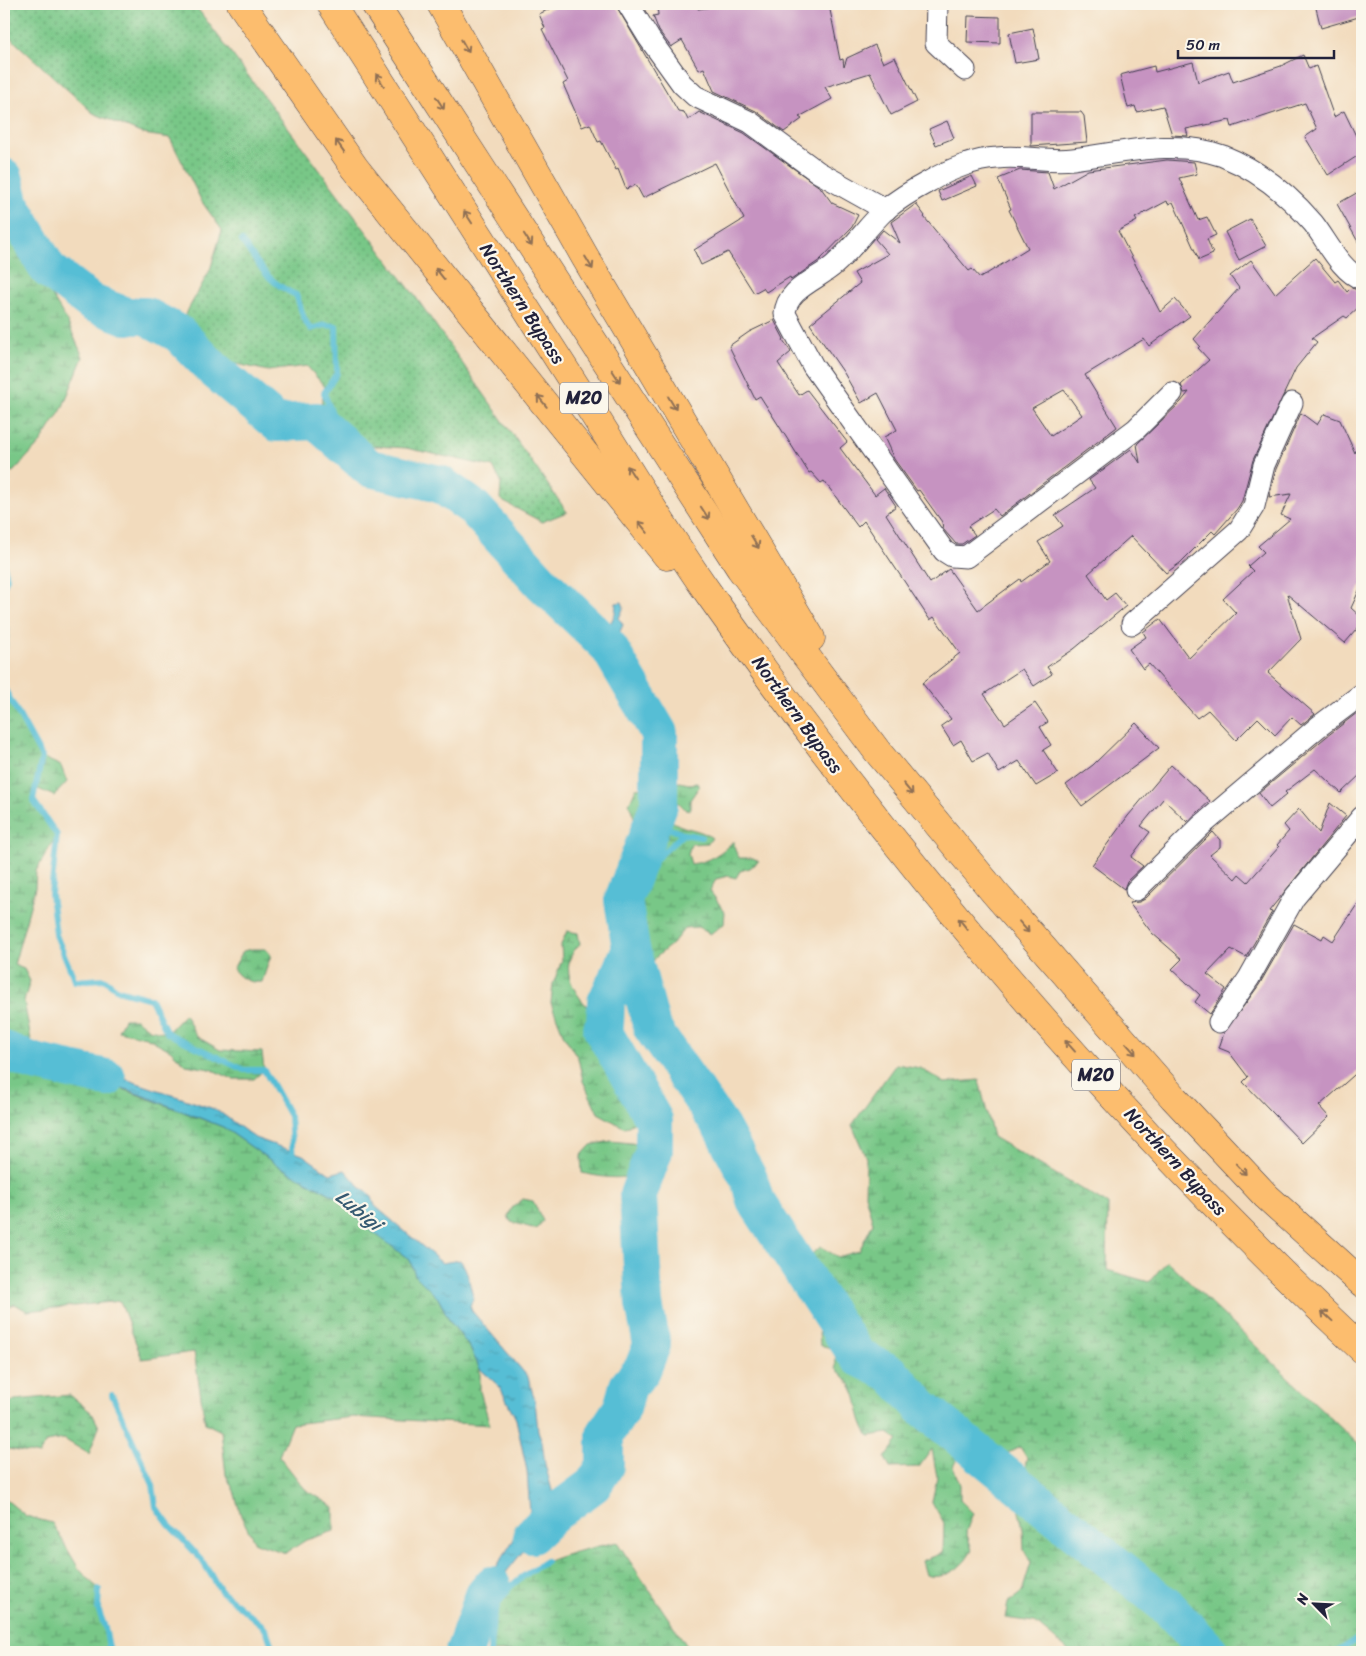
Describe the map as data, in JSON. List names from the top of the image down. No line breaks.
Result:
{"streets":{"highway":["Northern Bypass","M20"]},"water":["Lubigi"],"scale_bar":"50 m","north":"top left"}
